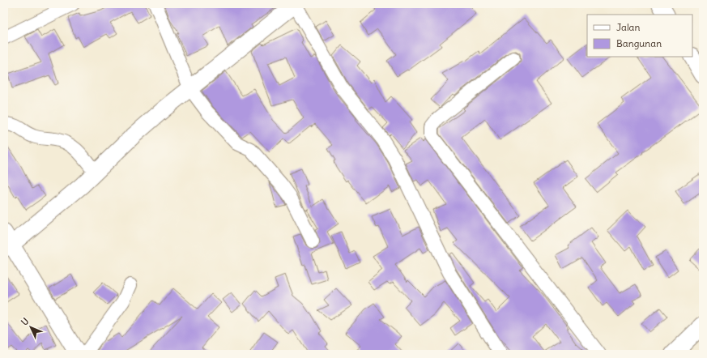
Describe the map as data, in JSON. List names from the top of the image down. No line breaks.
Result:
{"legend":["Jalan","Bangunan"],"north":"top left"}
